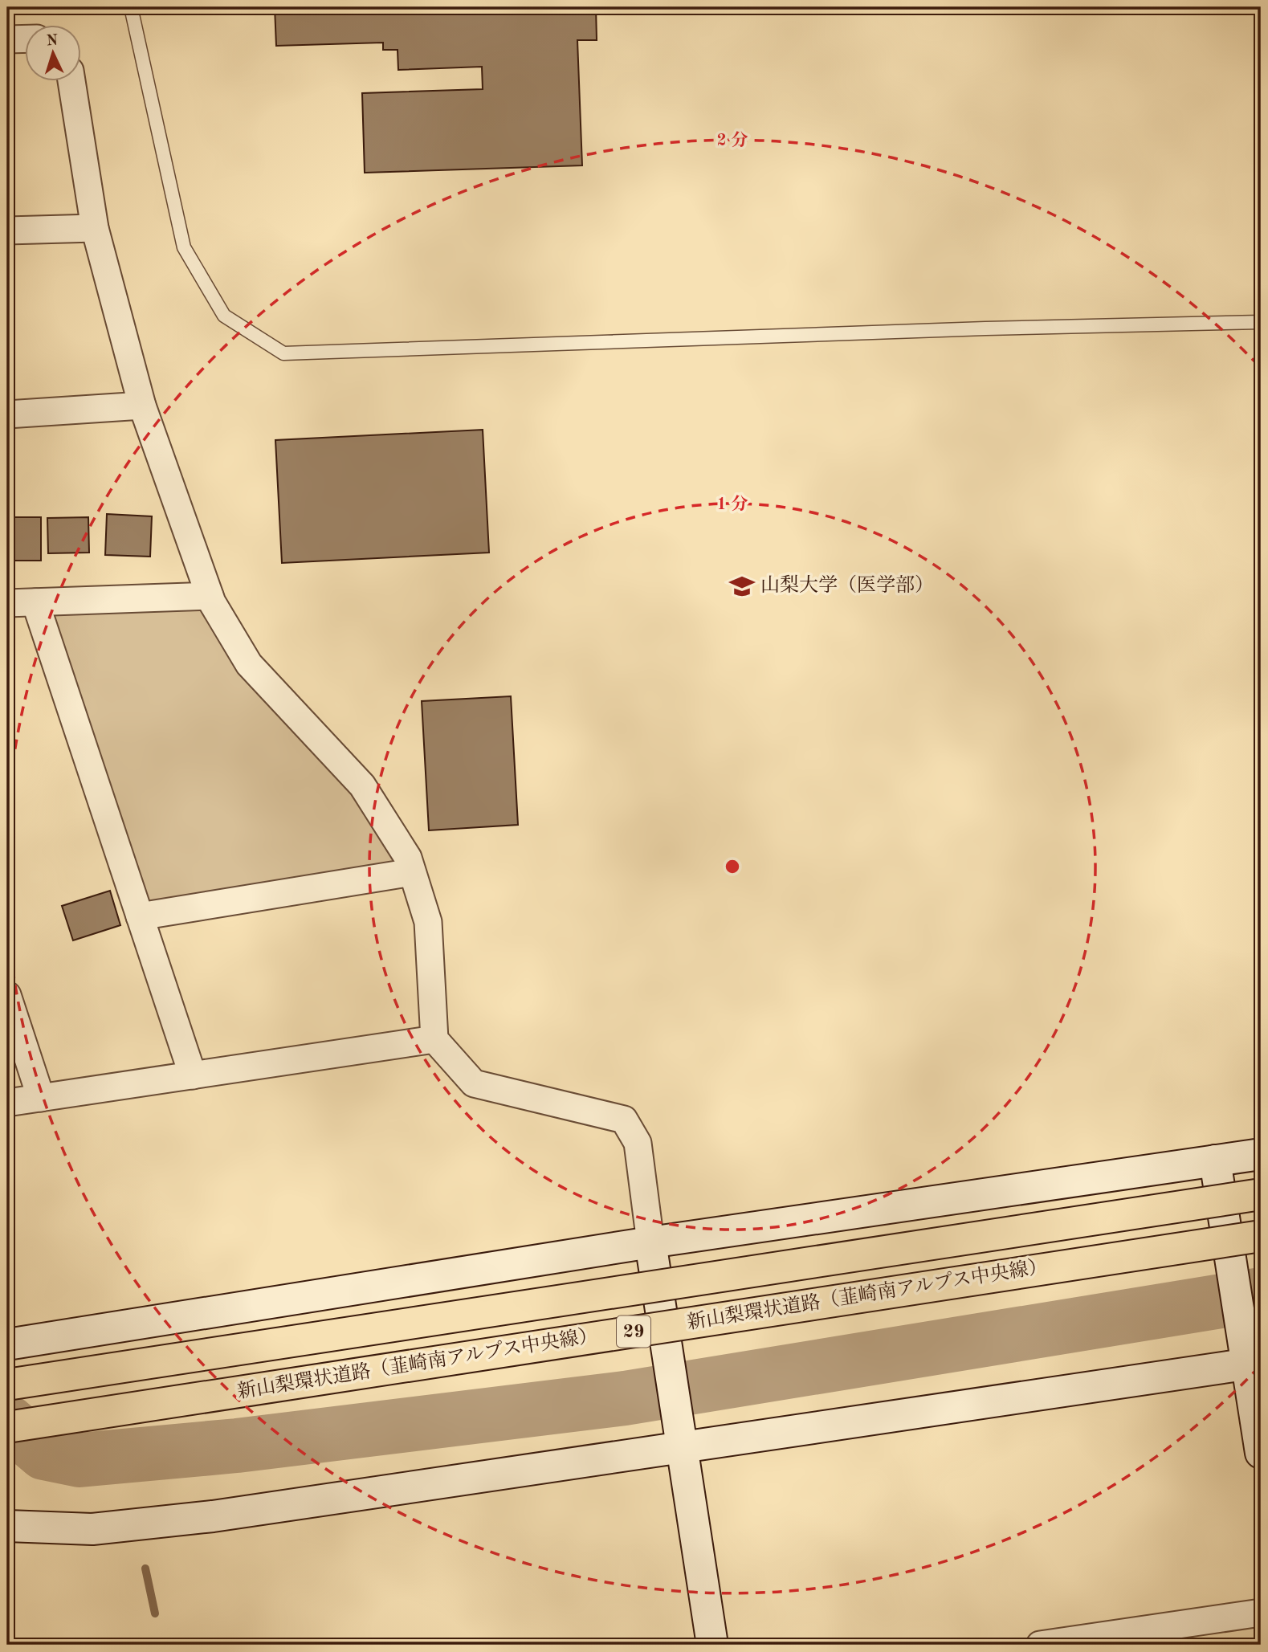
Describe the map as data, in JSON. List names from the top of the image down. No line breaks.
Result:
{"streets":{"highway":["新山梨環状道路（韮崎南アルプス中央線）","29"]},"places":{"school or university":["山梨大学（医学部）"]},"north":"top","rings":["2 分","1 分"]}
